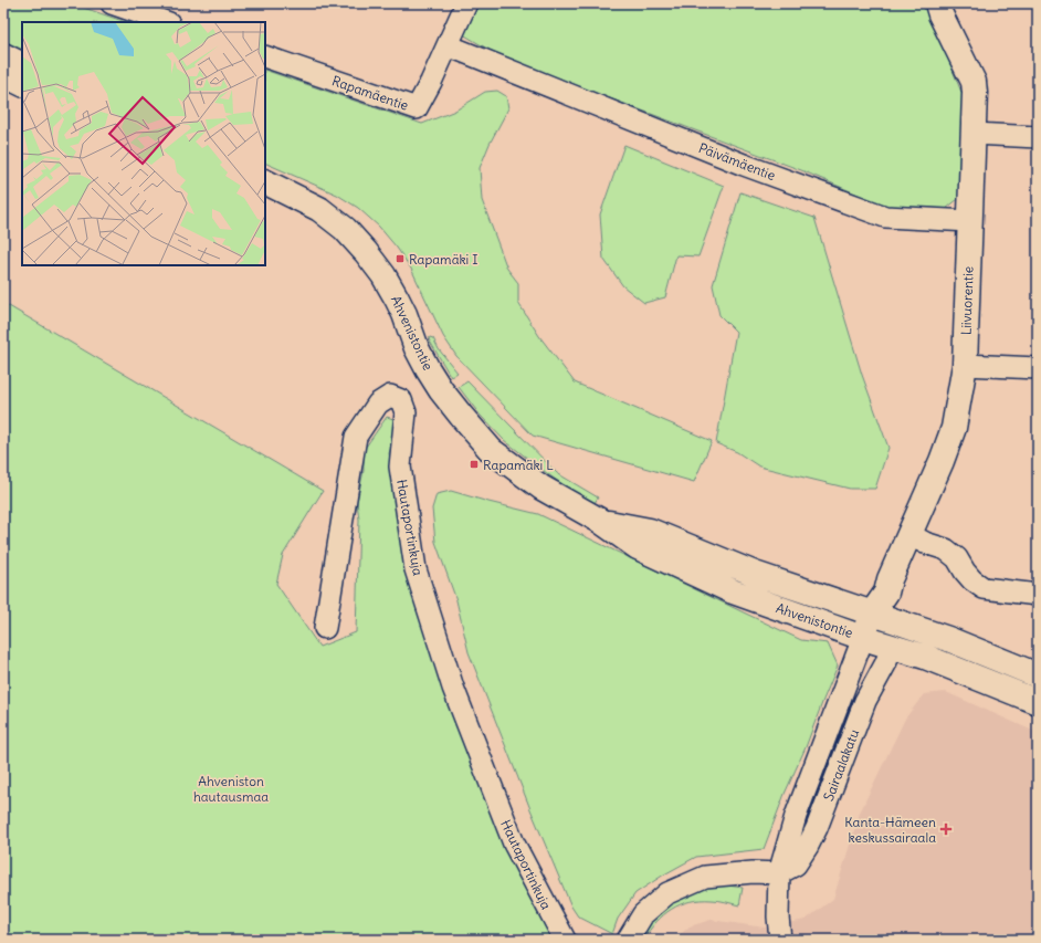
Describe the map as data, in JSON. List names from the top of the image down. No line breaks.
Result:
{"streets":{"main road":["Liivuorentie","Ahvenistontie"],"street":["Rapamäentie","Päivämäentie","Hautaportinkuja","Sairaalakatu"]},"crossings":[["Rapamäentie","Päivämäentie"],["Päivämäentie","Liivuorentie"],["Liivuorentie","Ahvenistontie"],["Liivuorentie","Sairaalakatu"],["Ahvenistontie","Sairaalakatu"]],"parks":["Ahveniston hautausmaa"],"places":{"transit":["Rapamäki I","Rapamäki L"],"health":["Kanta-Hämeen keskussairaala"]}}
